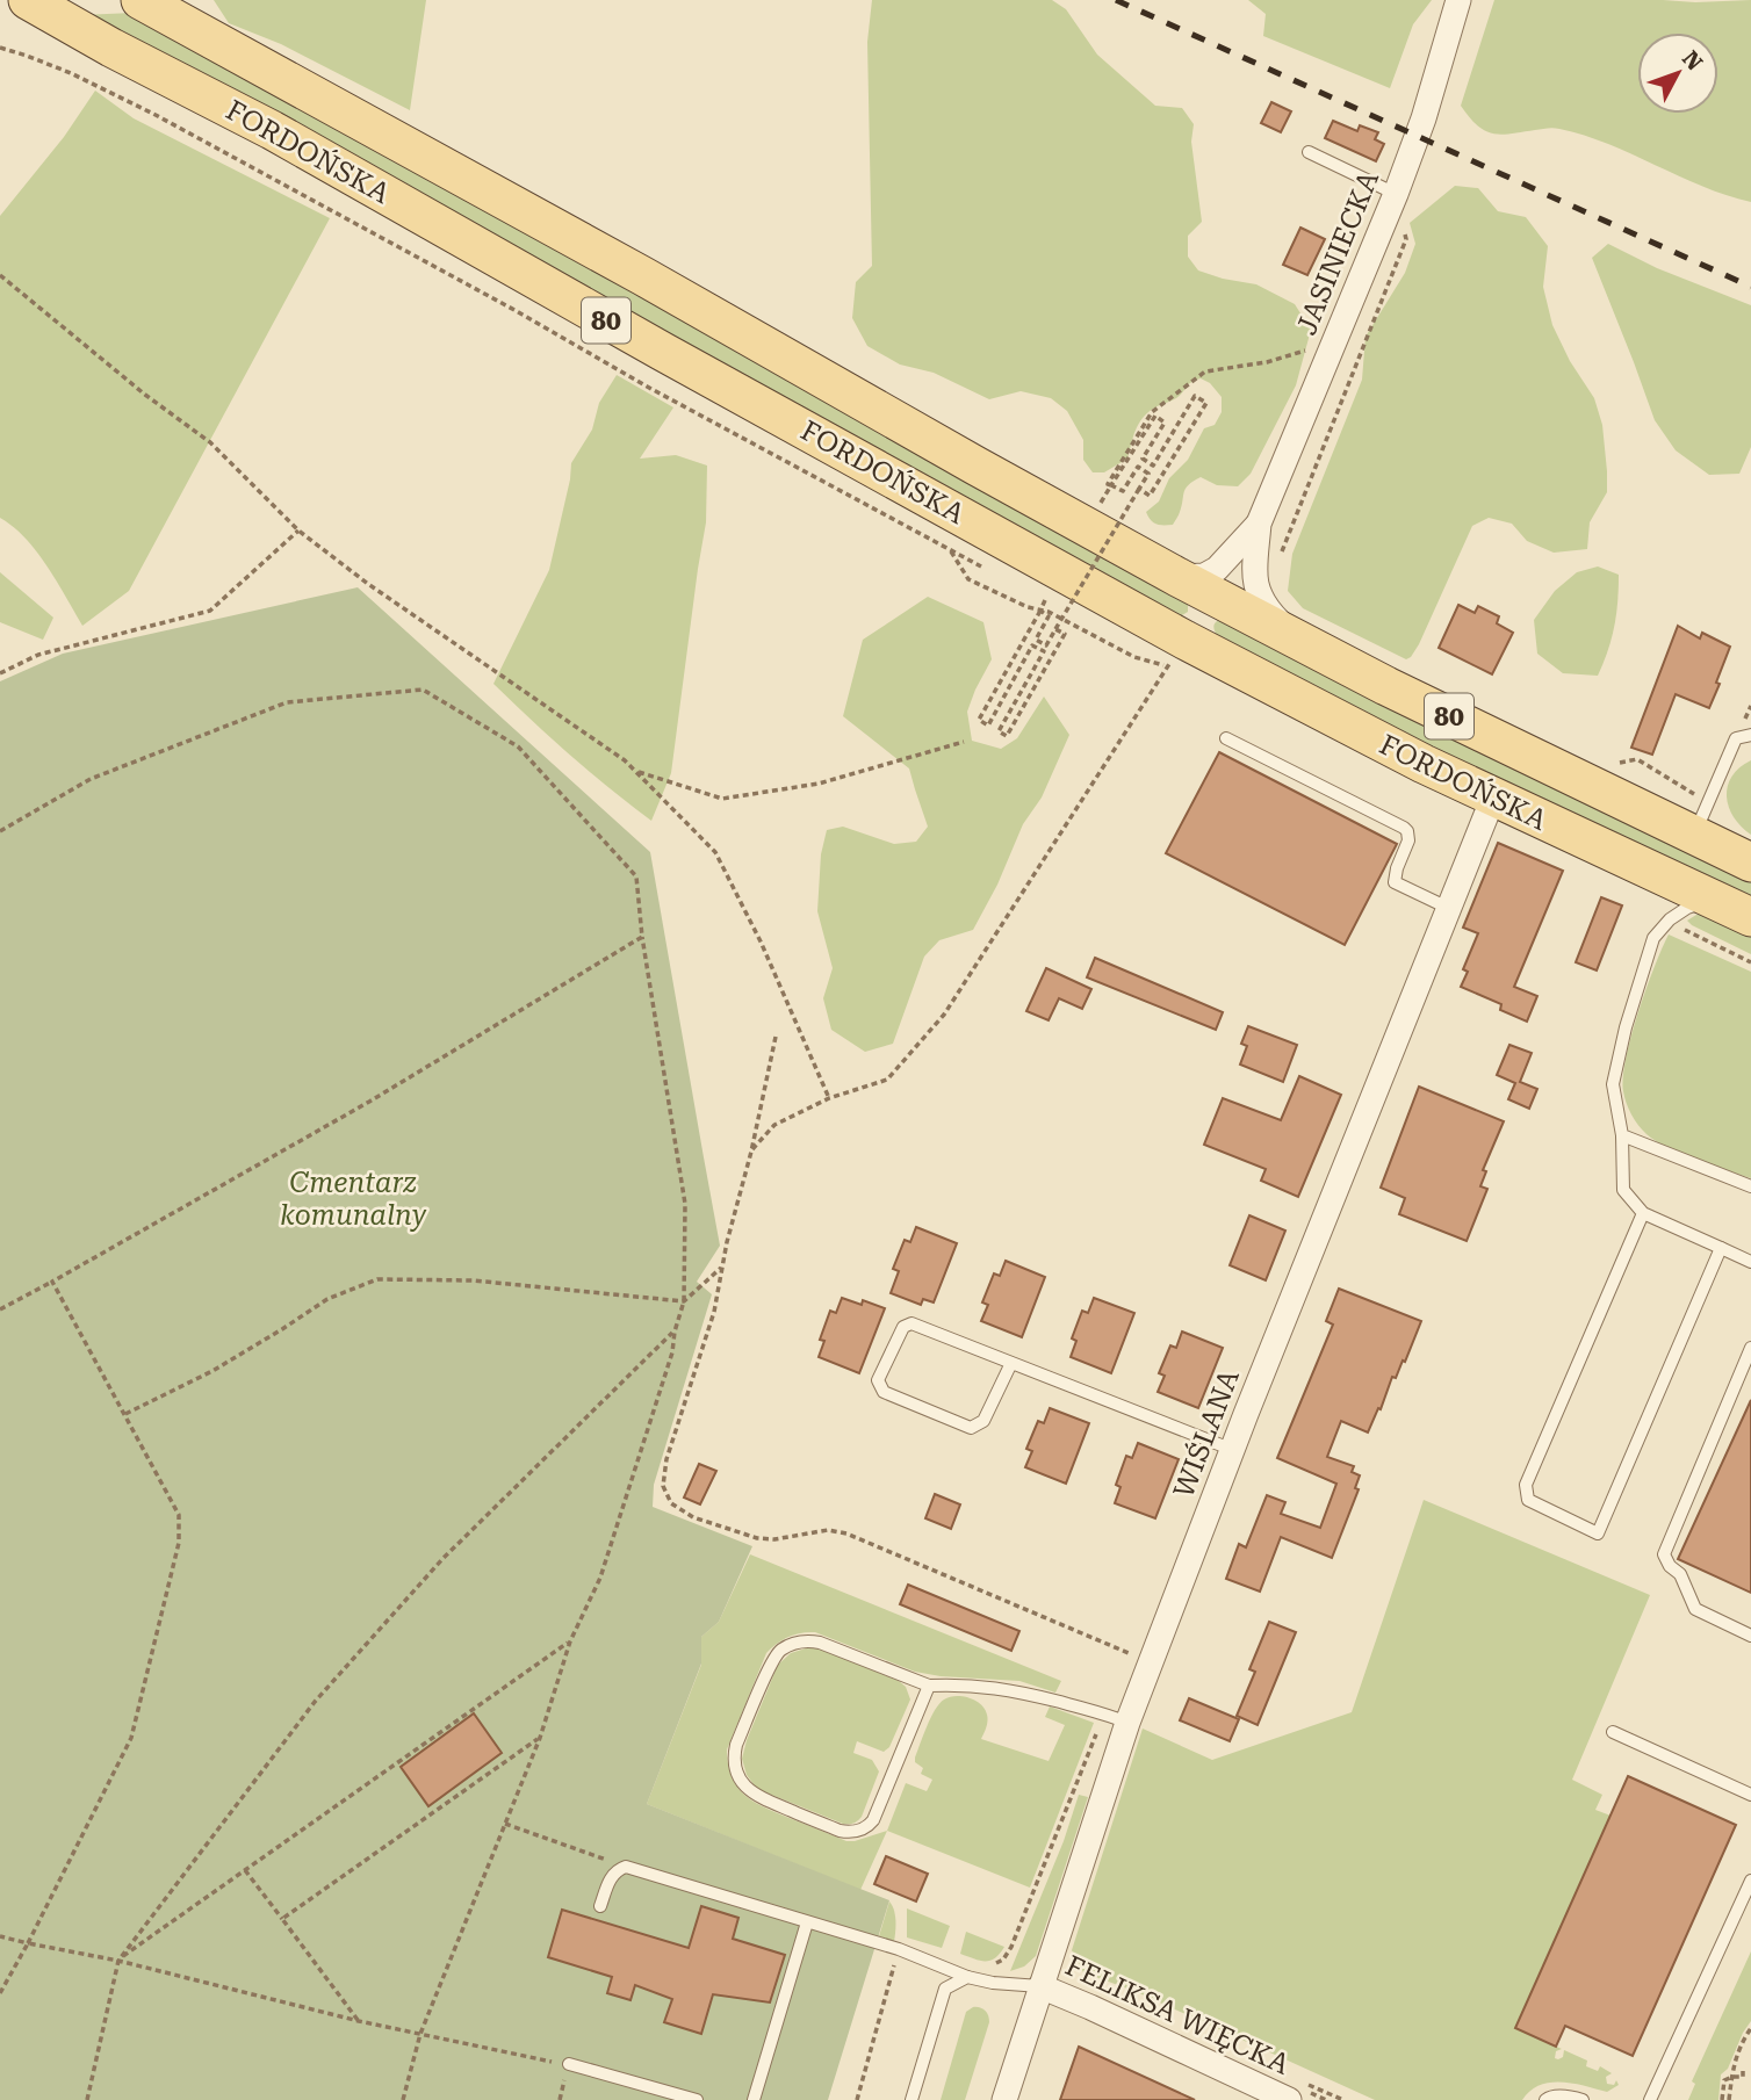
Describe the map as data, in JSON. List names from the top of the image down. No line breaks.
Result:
{"streets":{"main road":["FORDOŃSKA","80"],"street":["JASINIECKA","WIŚLANA","FELIKSA WIĘCKA"]},"crossings":[["FORDOŃSKA","JASINIECKA"],["FORDOŃSKA","WIŚLANA"],["WIŚLANA","FELIKSA WIĘCKA"]],"parks":["Cmentarz komunalny"],"north":"top right"}
